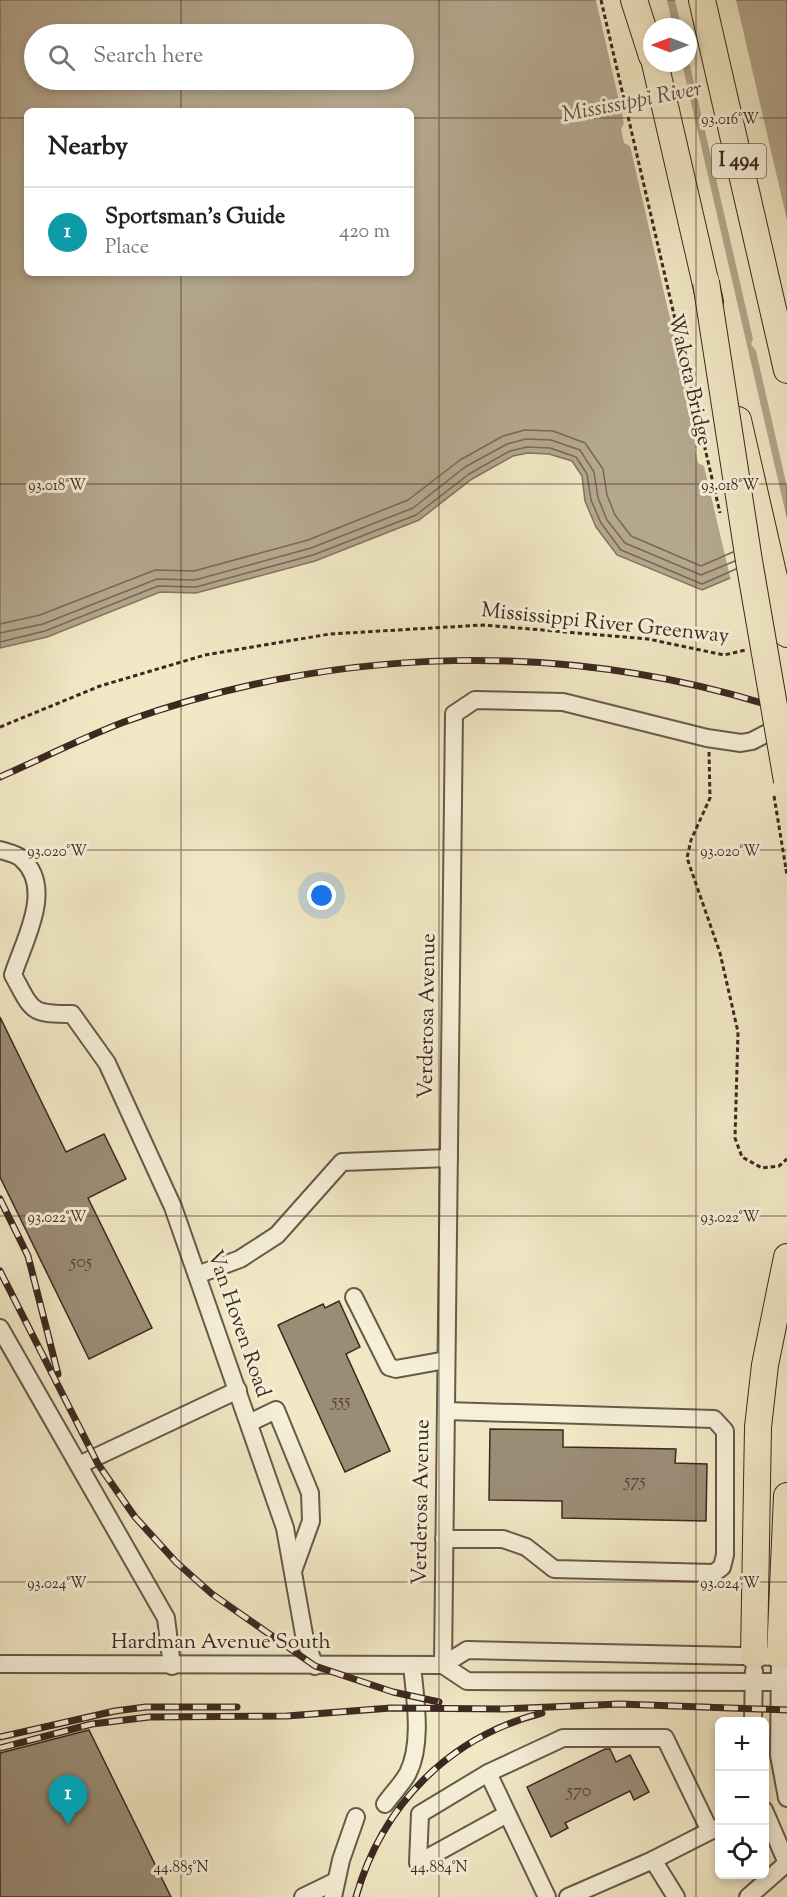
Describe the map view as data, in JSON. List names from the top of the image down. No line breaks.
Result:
{"streets":{"highway":["I 494","Wakota Bridge"],"street":["Verderosa Avenue","Van Hoven Road","Hardman Avenue South"],"path":["Mississippi River Greenway"]},"crossings":[["Verderosa Avenue","Hardman Avenue South"],["Van Hoven Road","Hardman Avenue South"]],"water":["Mississippi River"],"house_numbers":["505","555","575","570"],"north":"left","page":{"search":"Search here","heading":"Nearby","list":[{"mark":"1","name":"Sportsman's Guide","note":"Place","value":"420 m"}],"map_buttons":["+","−"],"pins":"1"},"coordinates":["93.016°W","93.018°W","93.020°W","93.022°W","93.024°W","44.885°N","44.884°N"]}
